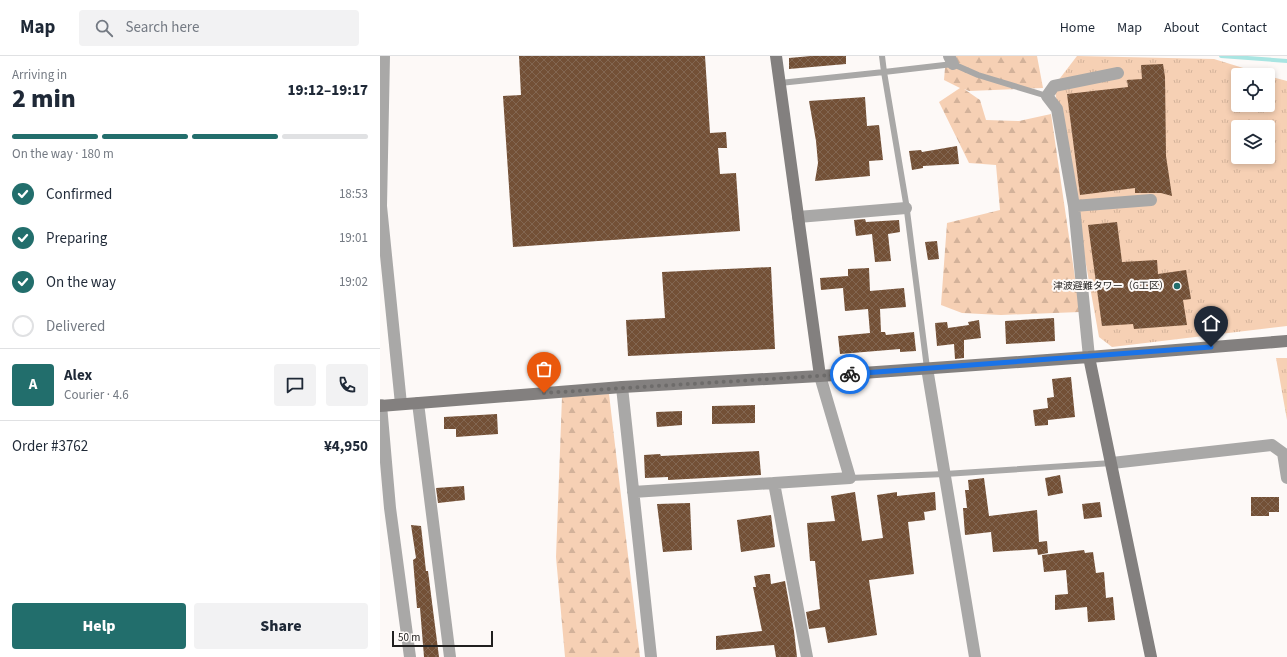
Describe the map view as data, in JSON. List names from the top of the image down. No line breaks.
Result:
{"places":["津波避難タワー（G工区）"],"scale_bar":"50 m","page":{"header":"Map","search":"Search here","nav":["Home","Map","About","Contact"],"heading":["2 min","Arriving in","19:12–19:17"],"panel":["Alex","Courier · 4.6","Order #3762","¥4,950"],"bar":"On the way · 180 m","list":[["Confirmed","18:53"],["Preparing","19:01"],["On the way","19:02"],"Delivered"],"round":"A","buttons":["Help","Share"],"scale":"50 m"}}
